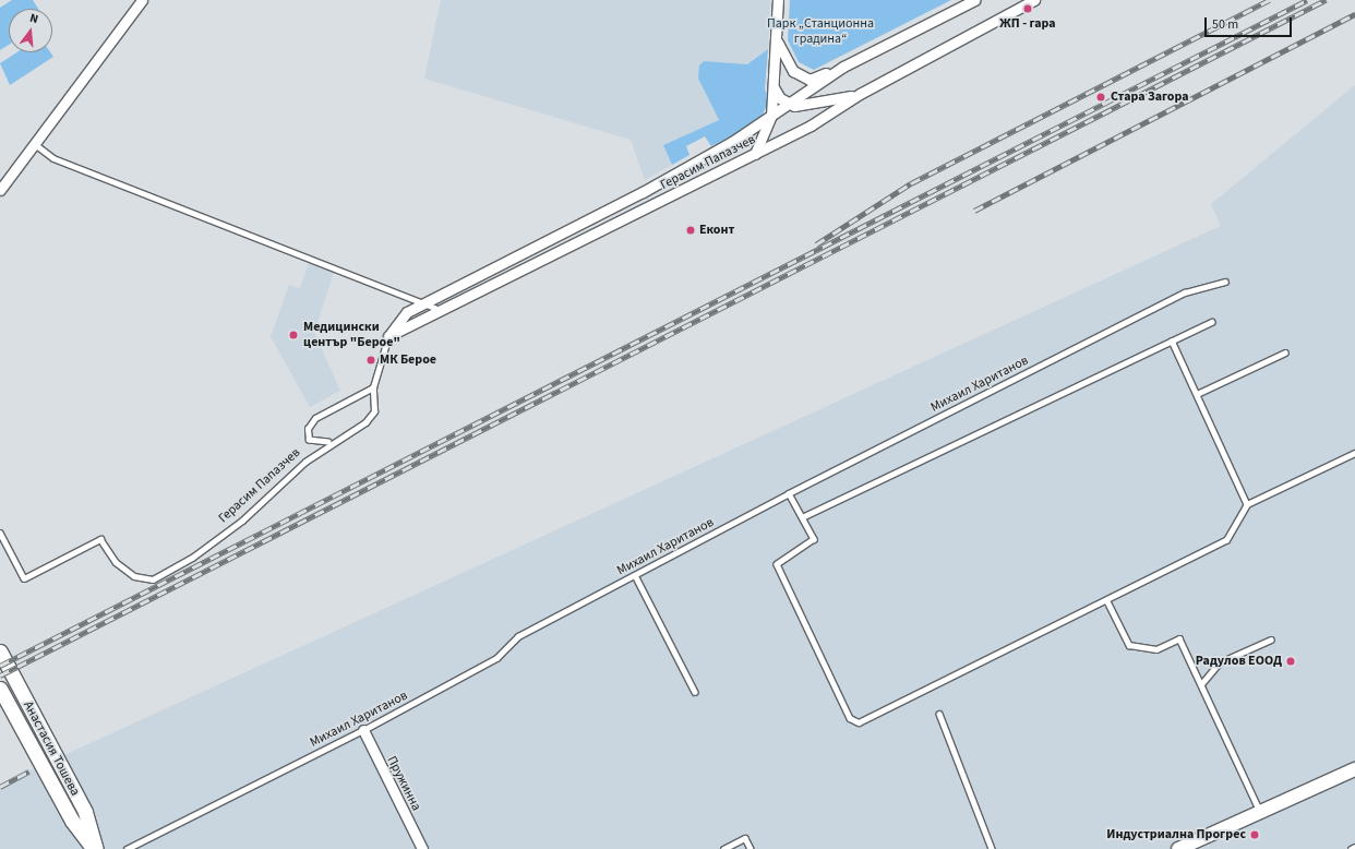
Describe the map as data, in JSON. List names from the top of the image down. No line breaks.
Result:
{"streets":{"main road":["Анастасия Тошева"],"street":["Герасим Папазчев","Пружинна"],"lane":["Михаил Хаританов"]},"crossings":[["Михаил Хаританов","Пружинна"]],"parks":["Парк „Станционна градина“"],"places":["ЖП - гара","Стара Загора","Еконт","Медицински център \"Берое\"","МК Берое","Радулов ЕООД","Индустриална Прогрес"],"scale_bar":"50 m","north":"top"}
